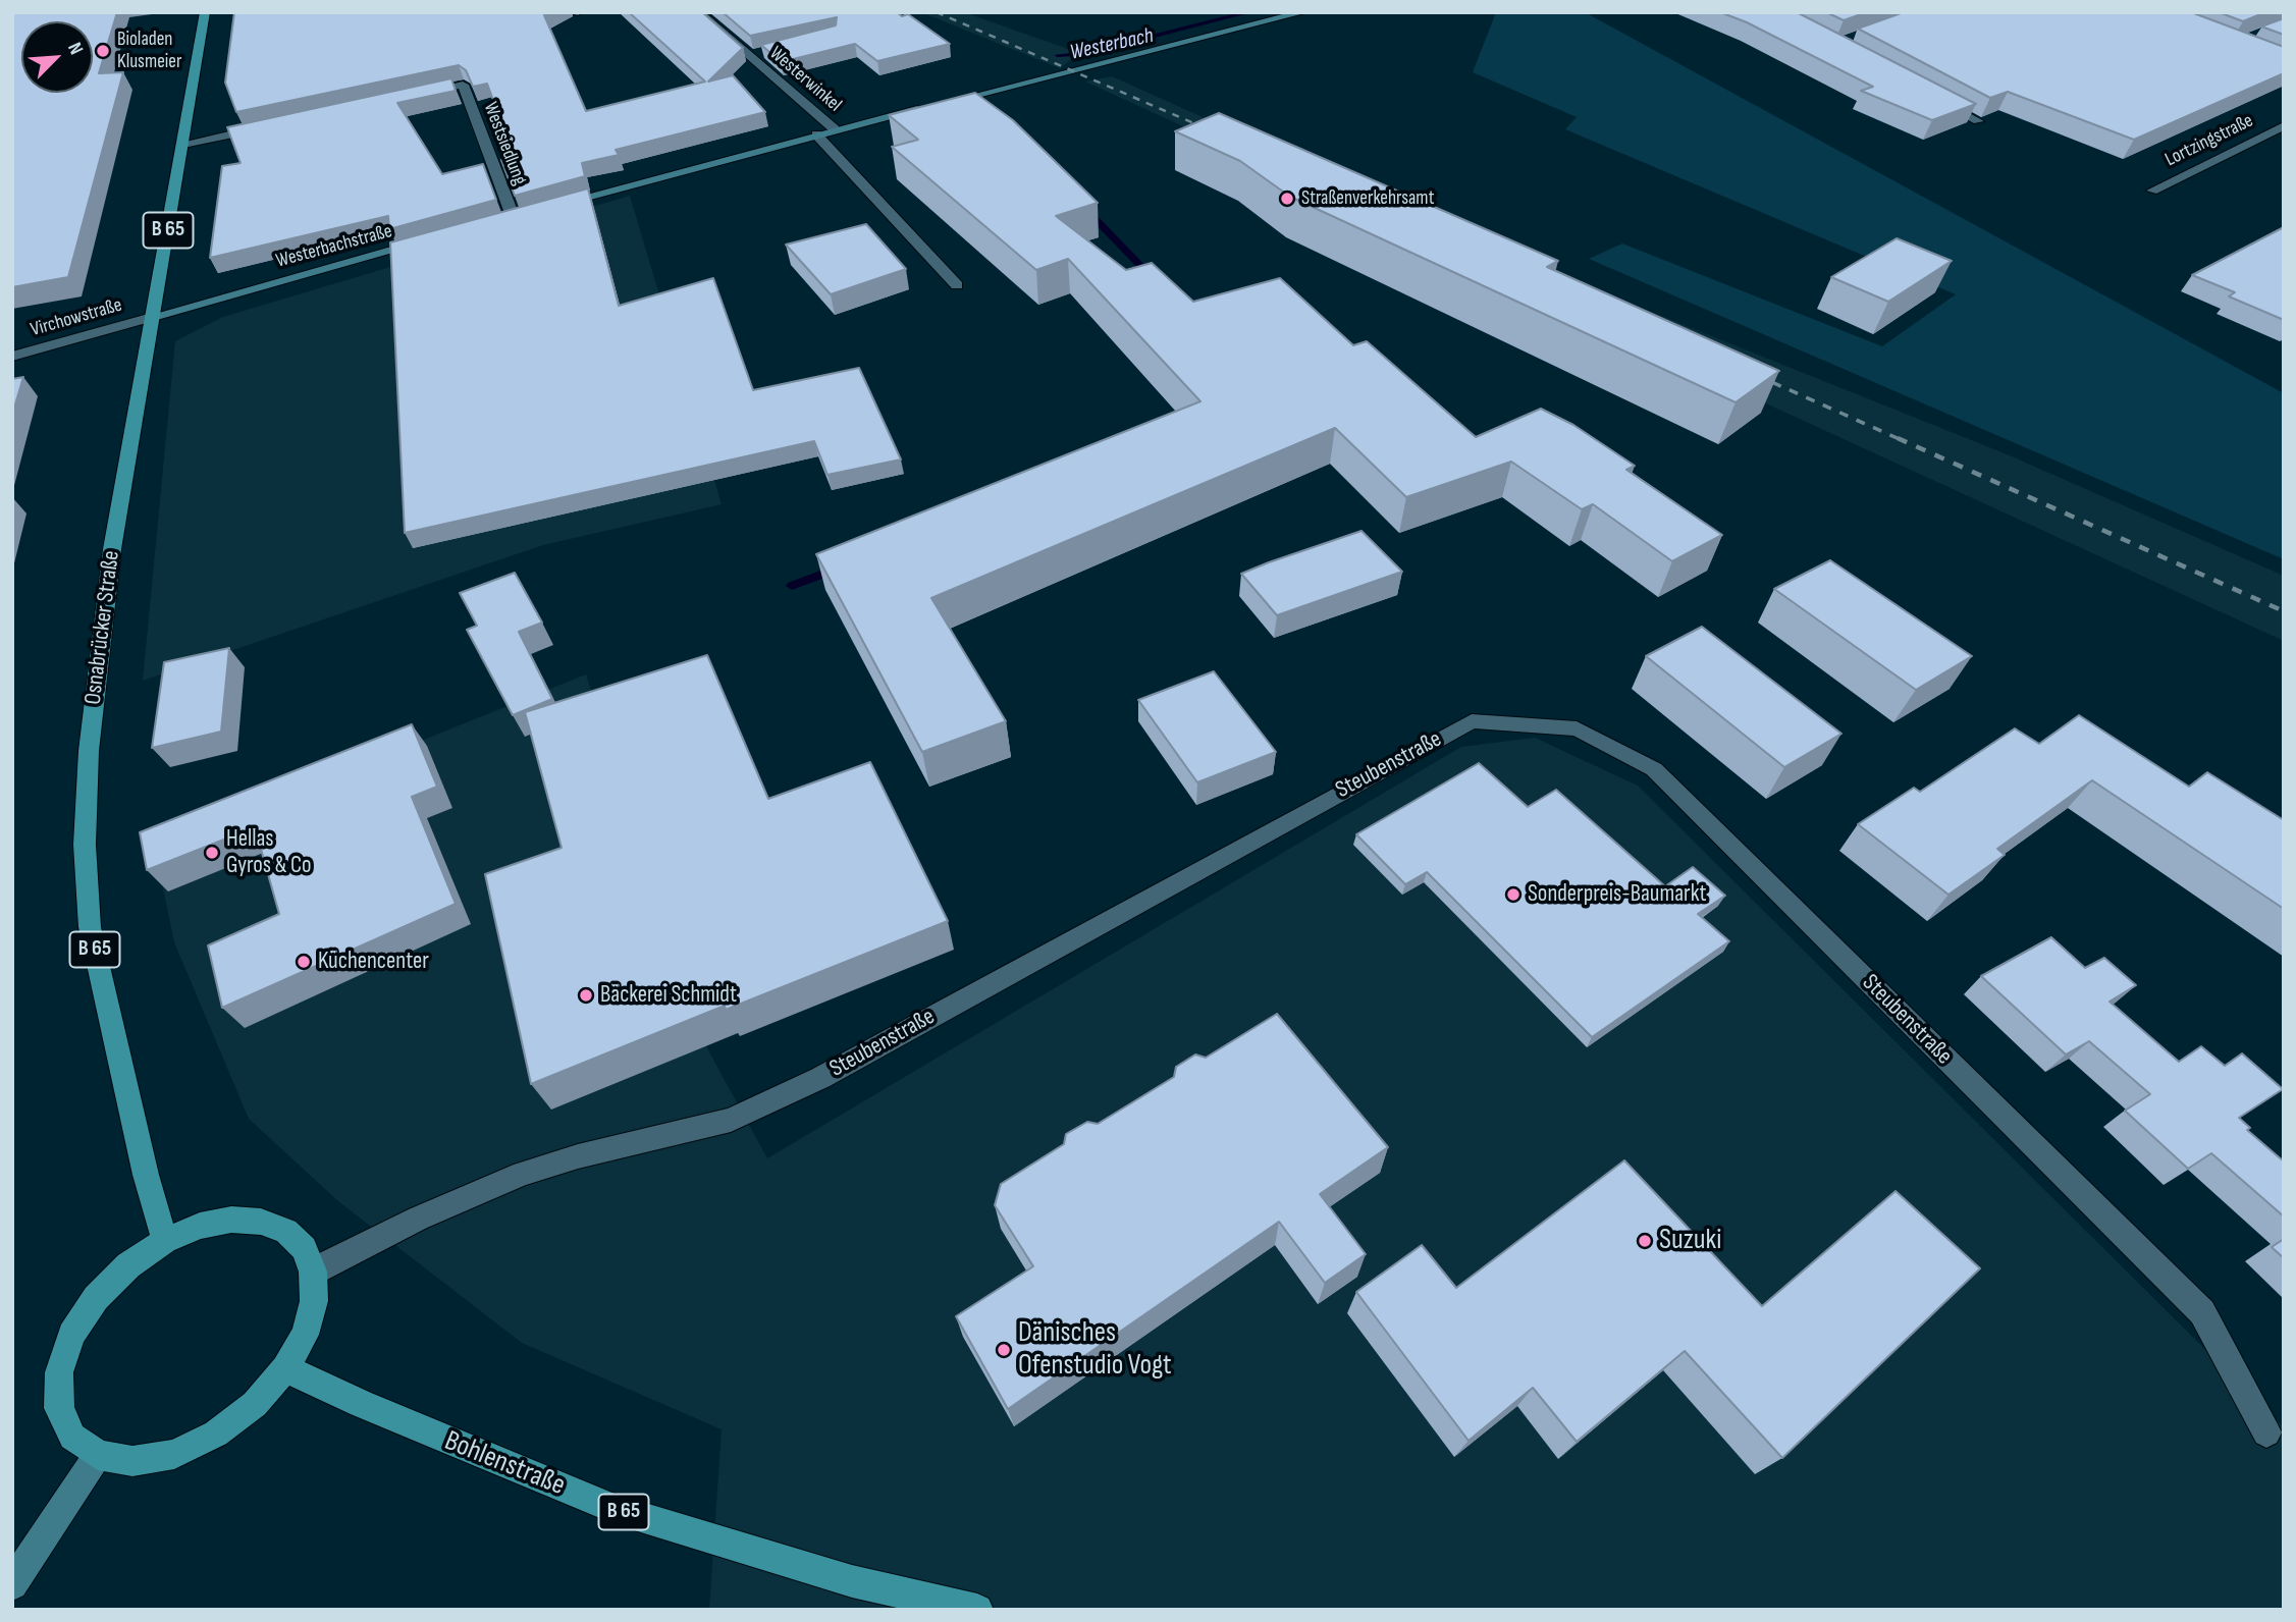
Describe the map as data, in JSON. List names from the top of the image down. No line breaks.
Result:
{"streets":{"main road":["B 65","Westerbachstraße","Osnabrücker Straße","Bohlenstraße"],"street":["Westerwinkel","Lortzingstraße","Westsiedlung","Virchowstraße","Steubenstraße"]},"crossings":[["Westerbachstraße","Virchowstraße"],["Westerbachstraße","Osnabrücker Straße"],["Virchowstraße","Osnabrücker Straße"],["Osnabrücker Straße","Steubenstraße"],["Osnabrücker Straße","Bohlenstraße"],["Steubenstraße","Bohlenstraße"]],"water":["Westerbach"],"places":["Bioladen Klusmeier","Straßenverkehrsamt","Hellas Gyros & Co","Sonderpreis-Baumarkt","Küchencenter","Bäckerei Schmidt","Suzuki","Dänisches Ofenstudio Vogt"],"north":"top right"}
